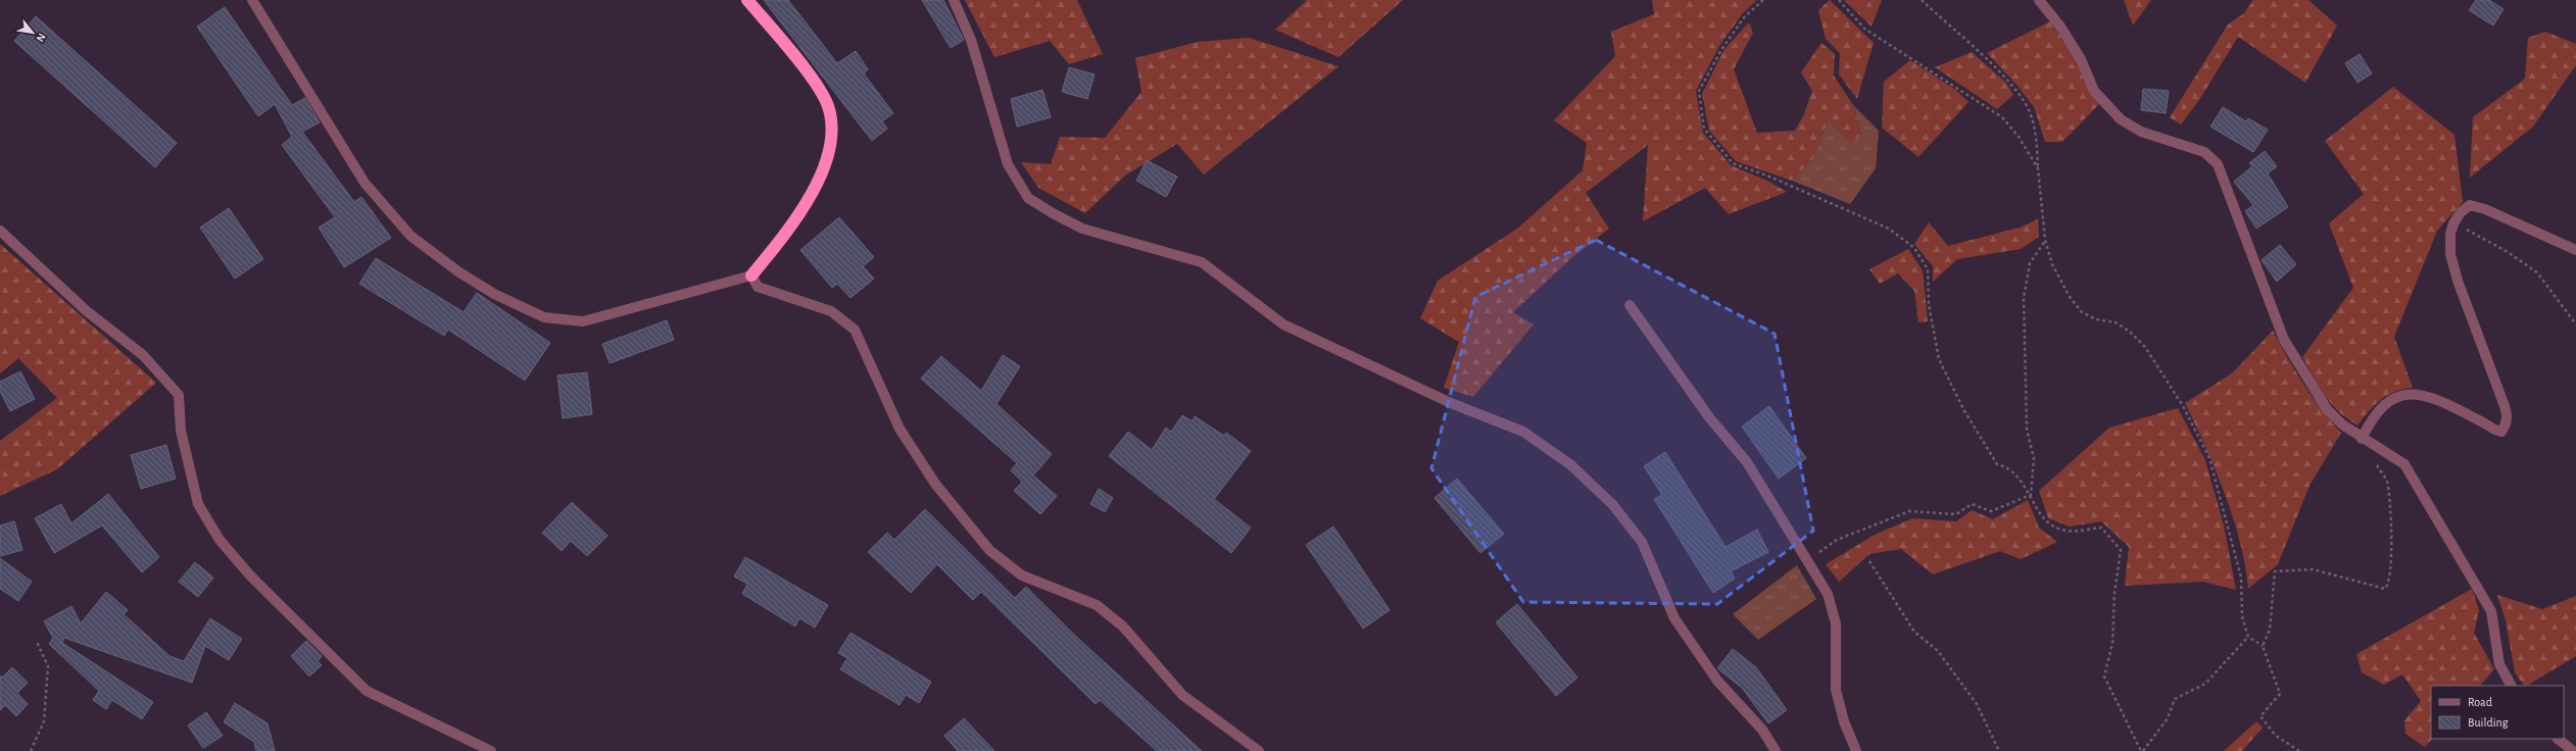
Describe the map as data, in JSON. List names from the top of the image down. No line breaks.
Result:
{"legend":["Road","Building"],"north":"bottom right"}
